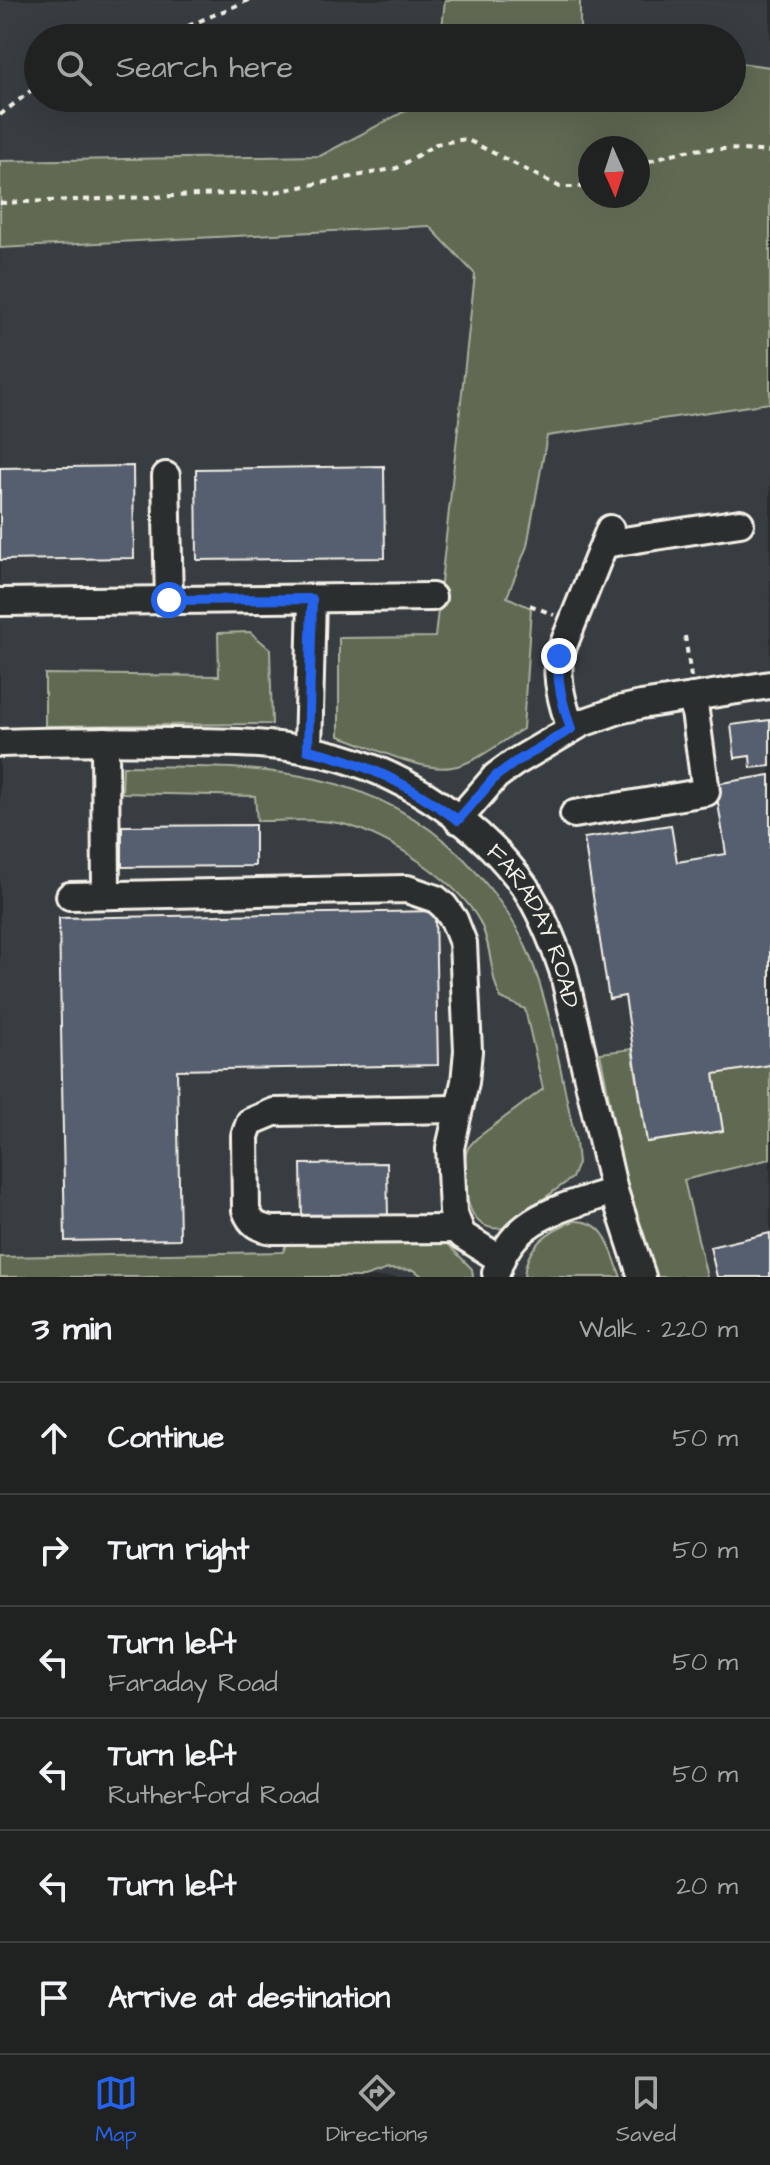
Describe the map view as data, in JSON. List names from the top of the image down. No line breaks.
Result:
{"streets":{"street":["FARADAY ROAD"]},"north":"bottom","page":{"search":"Search here","heading":["3 min","Walk · 220 m"],"list":[["Continue","50 m"],["Turn right","50 m"],["Turn left","Faraday Road","50 m"],["Turn left","Rutherford Road","50 m"],["Turn left","20 m"],"Arrive at destination"],"nav":["Map","Directions","Saved"]}}
